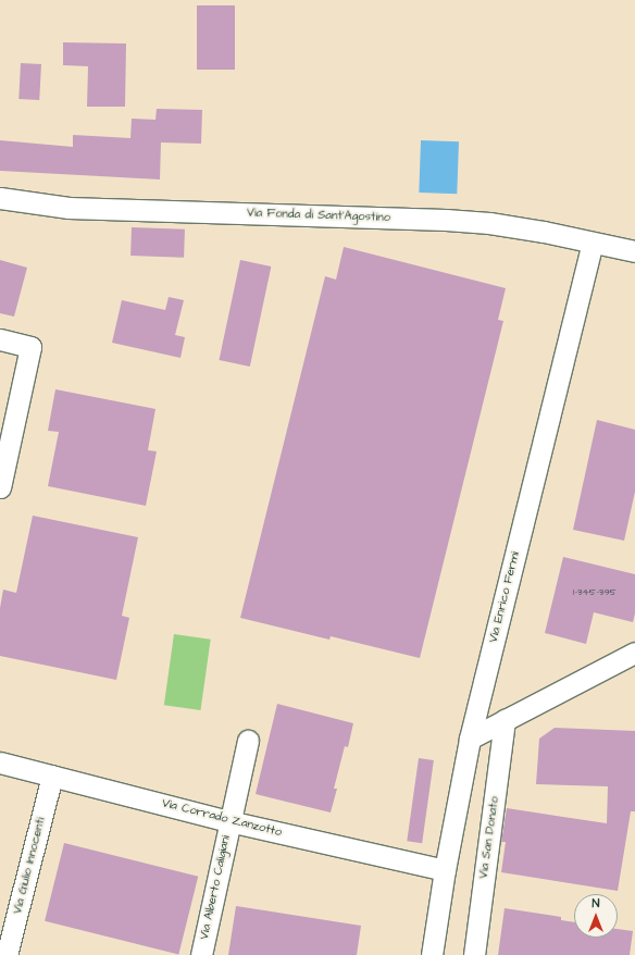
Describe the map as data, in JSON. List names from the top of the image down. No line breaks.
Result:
{"streets":{"street":["Via Fonda di Sant'Agostino","Via Enrico Fermi","Via Corrado Zanzotto","Via San Donato","Via Giulio Innocenti","Via Alberto Caligiani"]},"crossings":[["Via Fonda di Sant'Agostino","Via Enrico Fermi"],["Via Enrico Fermi","Via Corrado Zanzotto"],["Via Corrado Zanzotto","Via Giulio Innocenti"],["Via Corrado Zanzotto","Via Alberto Caligiani"]],"house_numbers":["1-345-395"],"north":"top"}
